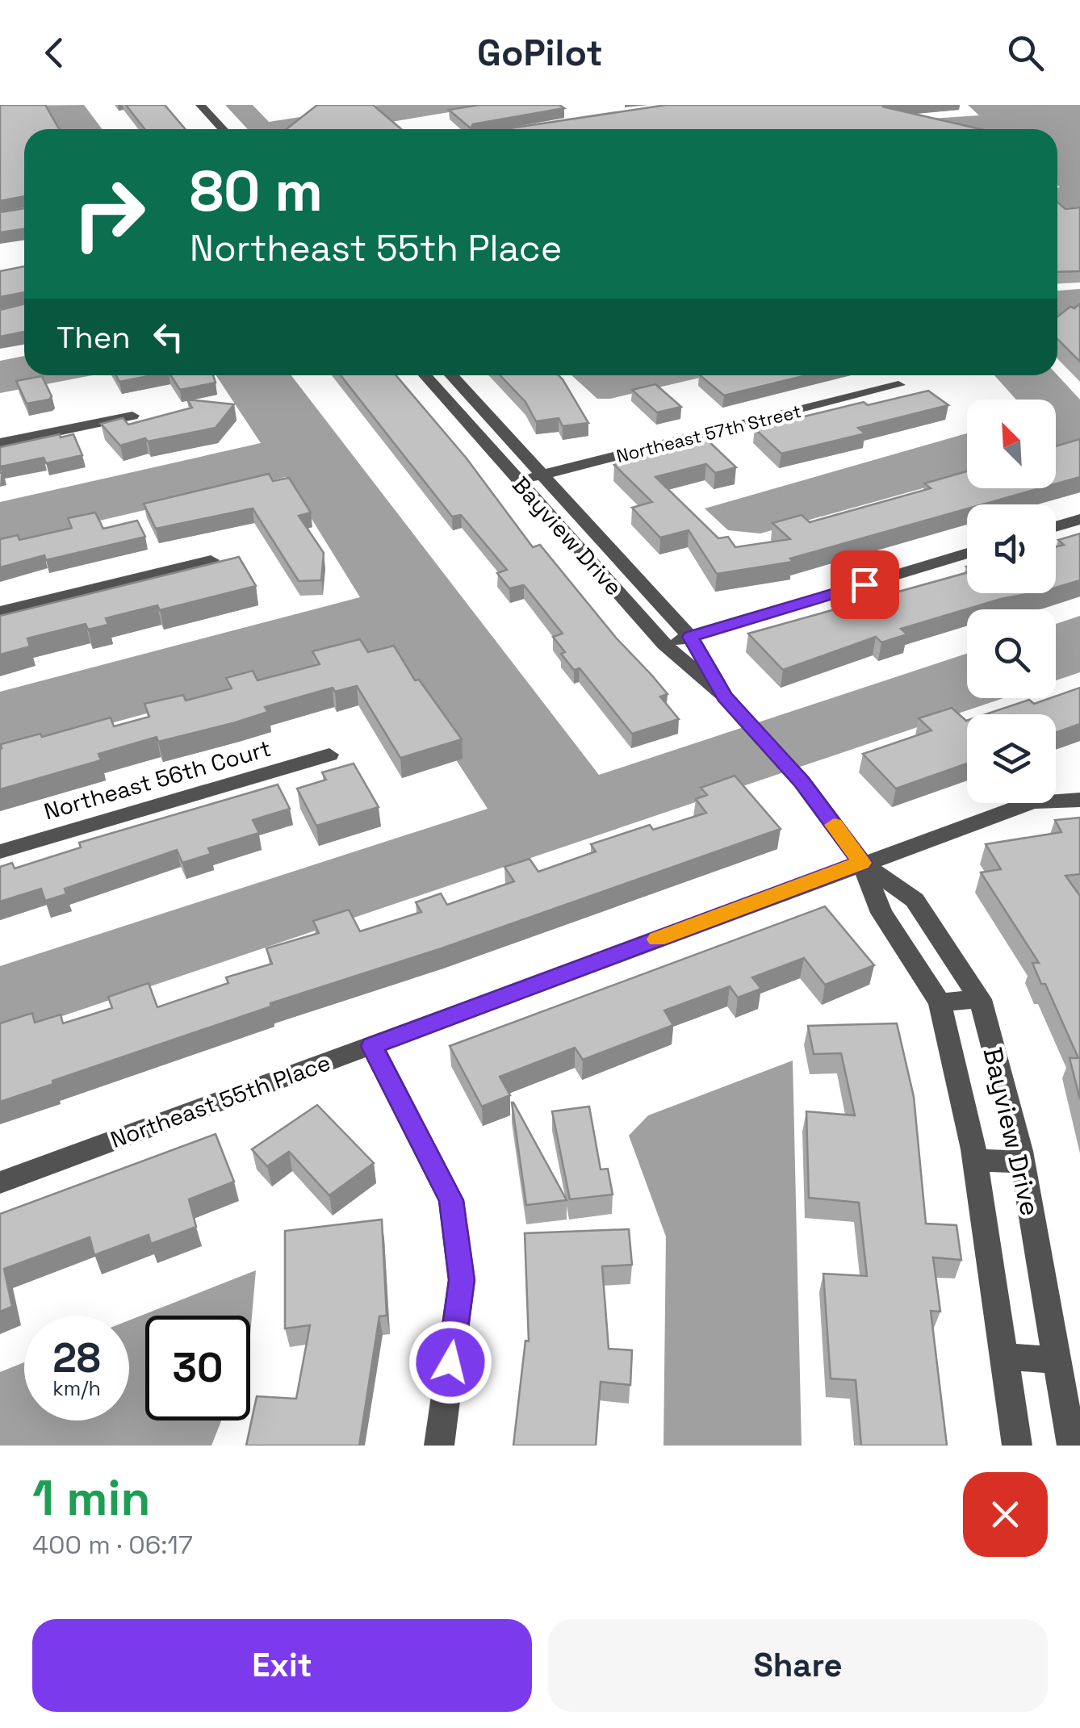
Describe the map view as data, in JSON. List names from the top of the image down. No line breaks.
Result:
{"streets":{"street":["Northeast 57th Street","Bayview Drive","Northeast 56th Court","Northeast 55th Place"]},"crossings":[["Northeast 57th Street","Bayview Drive"],["Bayview Drive","Northeast 55th Place"]],"north":"top left","page":{"header":"GoPilot","turn":["80 m","Northeast 55th Place"],"then":"Then","speed":"28 km/h","limit":"30","heading":["1 min","400 m · 06:17"],"buttons":["Exit","Share"]}}
